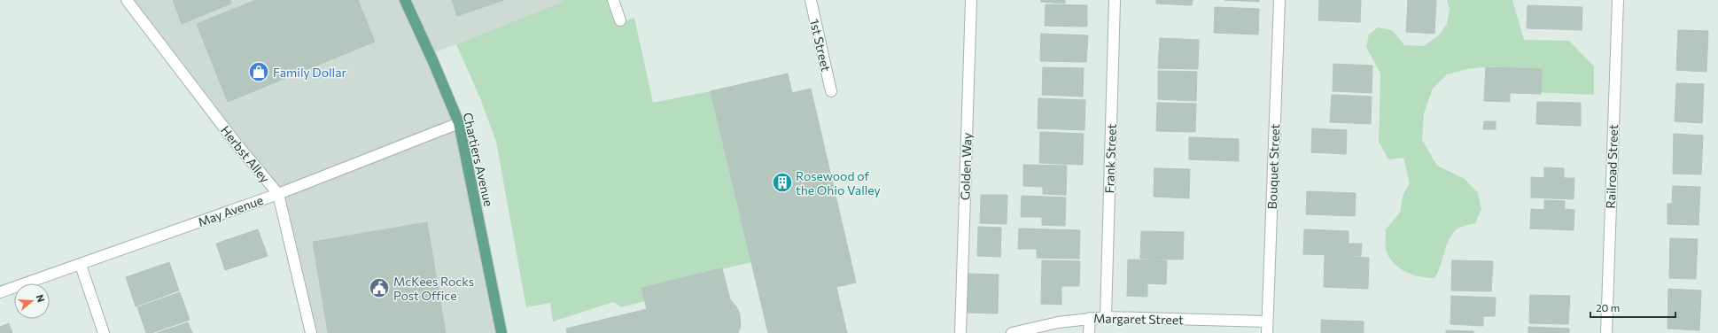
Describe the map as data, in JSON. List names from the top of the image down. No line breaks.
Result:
{"streets":{"main road":["Chartiers Avenue"],"street":["1st Street","Herbst Alley","Frank Street","Golden Way","Bouquet Street","Railroad Street","May Avenue","Margaret Street"]},"crossings":[["Herbst Alley","May Avenue"],["Frank Street","Margaret Street"],["Chartiers Avenue","May Avenue"],["Bouquet Street","Margaret Street"]],"places":{"shop":["Family Dollar"],"building":["Rosewood of the Ohio Valley"],"public building":["McKees Rocks Post Office"]},"scale_bar":"20 m","north":"right"}
